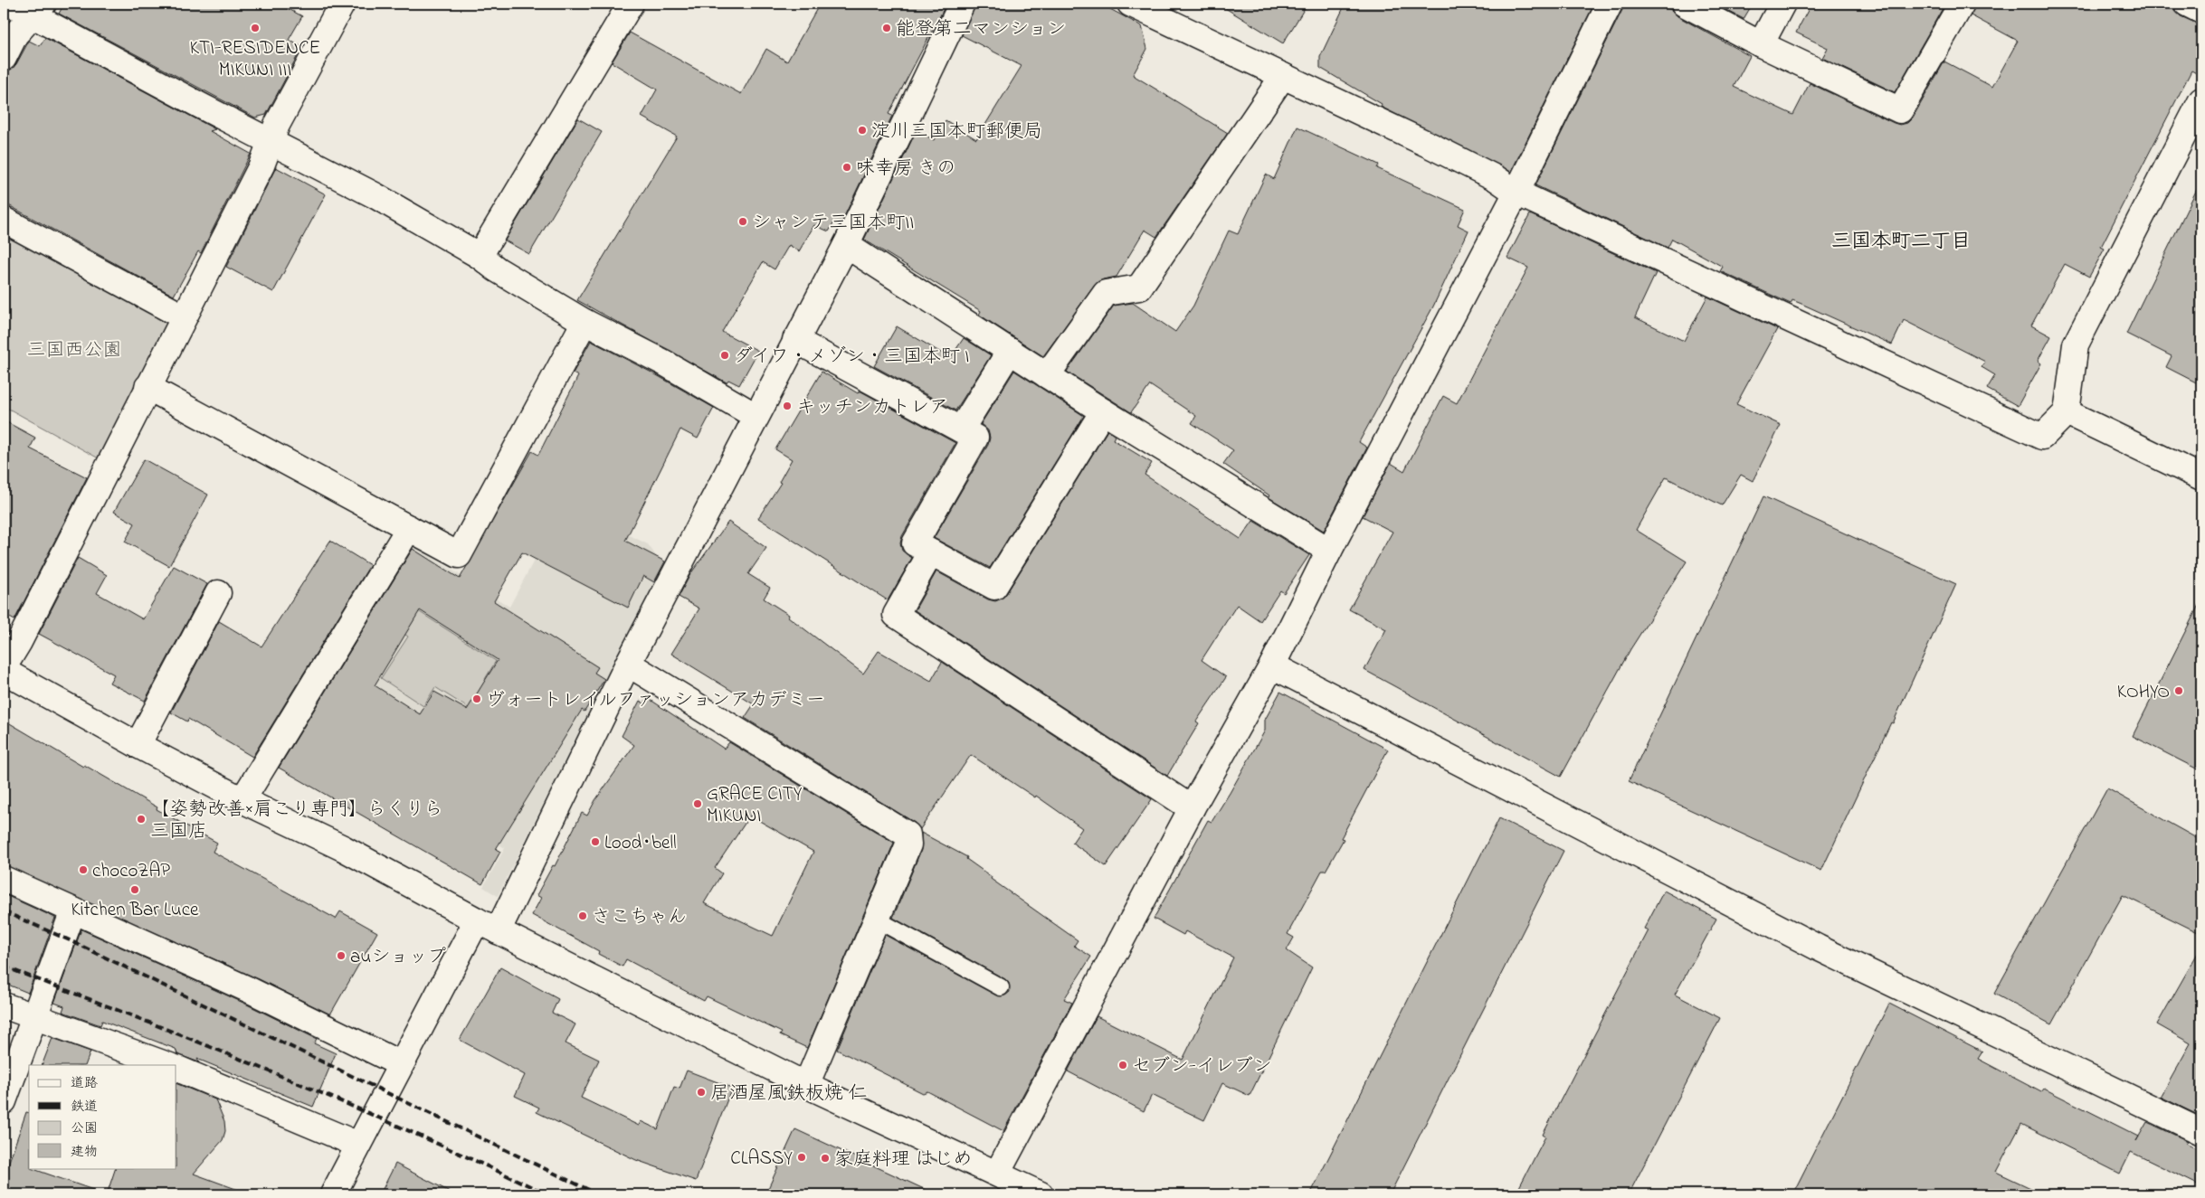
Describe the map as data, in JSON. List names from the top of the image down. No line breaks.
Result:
{"districts":["三国本町二丁目"],"parks":["三国西公園"],"places":["KTI-RESIDENCE MIKUNI III","能登第二マンション","淀川三国本町郵便局","味幸房 きの","シャンテ三国本町II","ダイワ・メゾン・三国本町 I","キッチンカトレア","KOHYO","ヴォートレイルファッションアカデミー","GRACE CITY MIKUNI","【姿勢改善×肩こり専門】らくりら 三国店","Lood･bell","chocoZAP","Kitchen Bar Luce","さこちゃん","auショップ","セブン-イレブン","居酒屋風鉄板焼 仁","CLASSY","家庭料理 はじめ"],"legend":["道路","鉄道","公園","建物"]}
